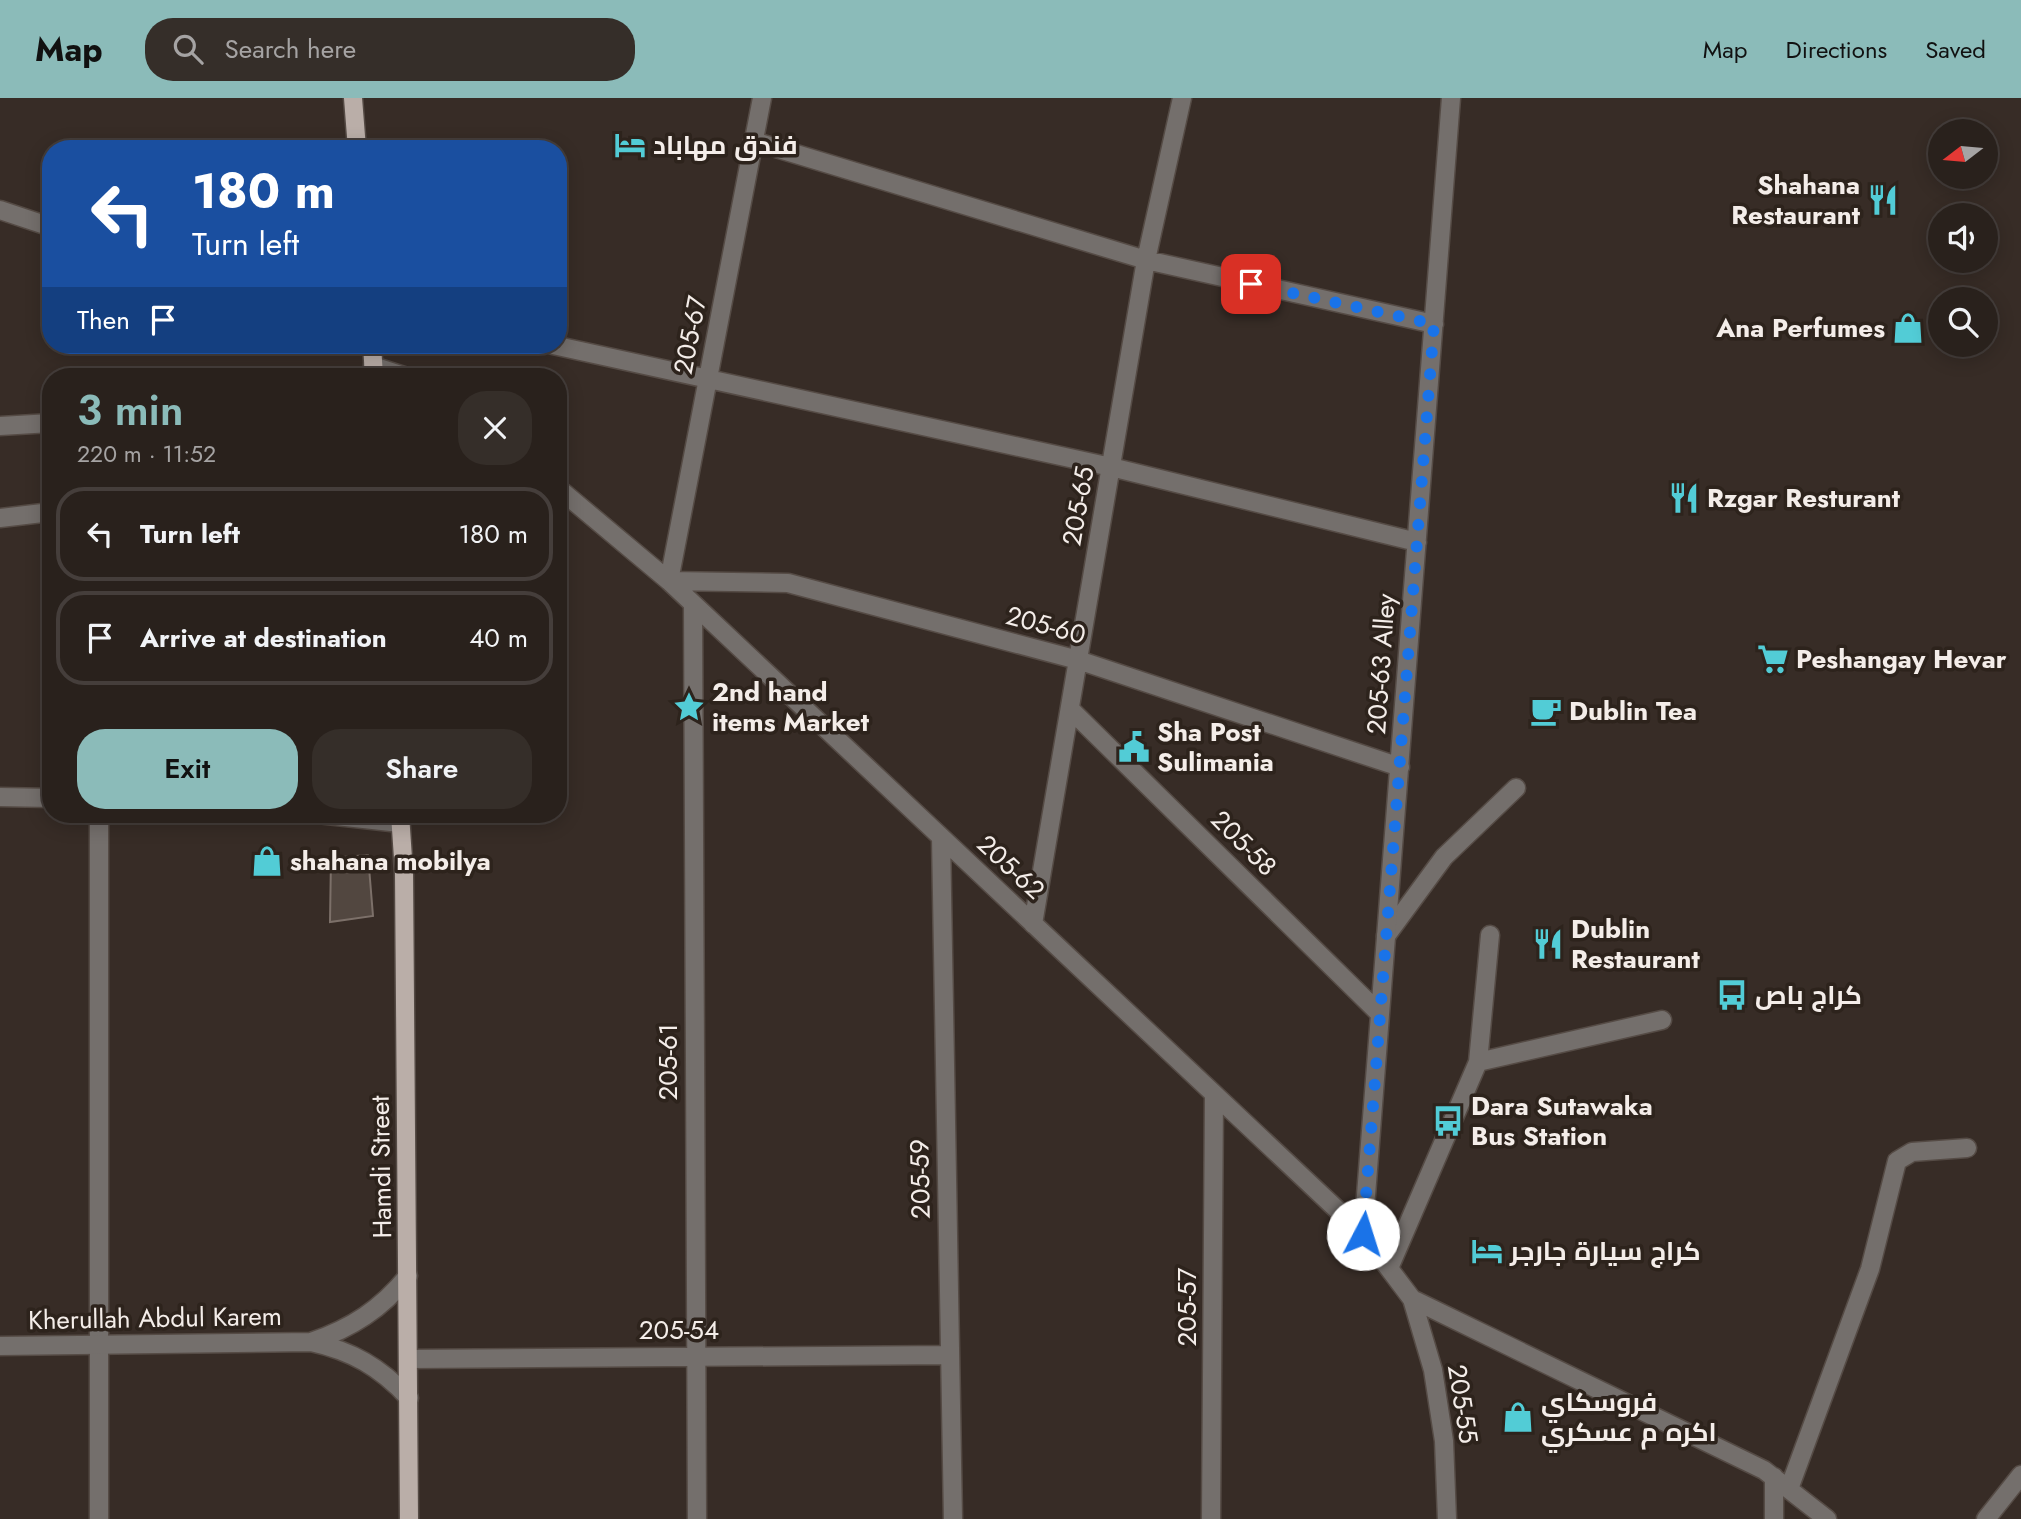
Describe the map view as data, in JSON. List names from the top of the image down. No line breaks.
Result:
{"streets":{"main road":["Hamdi Street"],"street":["205-67","205-65","205-60","205-63 Alley","205-58","205-62","205-61","205-59","205-57","Kherullah Abdul Karem","205-54","205-55"]},"crossings":[["205-67","205-60"],["205-67","205-62"],["205-65","205-60"],["205-65","205-58"],["205-65","205-62"],["205-60","205-63 Alley"],["205-60","205-62"],["205-63 Alley","205-58"],["205-63 Alley","205-62"],["205-62","205-61"],["205-62","205-59"],["205-62","205-57"],["205-62","205-55"],["205-61","205-54"],["Hamdi Street","205-54"],["205-59","205-54"]],"places":{"hotel":["فندق مهاباد","كراج سيارة جارجر"],"restaurant":["Shahana Restaurant","Rzgar Resturant","Dublin Restaurant"],"shop":["Ana Perfumes","shahana mobilya","فروسكاي اكره م عسكري"],"supermarket":["Peshangay Hevar"],"place":["2nd hand items Market"],"cafe":["Dublin Tea"],"public building":["Sha Post Sulimania"],"bus stop":["كراج باص","Dara Sutawaka Bus Station"]},"north":"left","page":{"header":"Map","search":"Search here","nav":["Map","Directions","Saved"],"turn":["180 m","Turn left"],"then":"Then","heading":["3 min","220 m · 11:52"],"list":[{"name":"Turn left","value":"180 m"},{"name":"Arrive at destination","value":"40 m"}],"buttons":["Exit","Share"]}}
